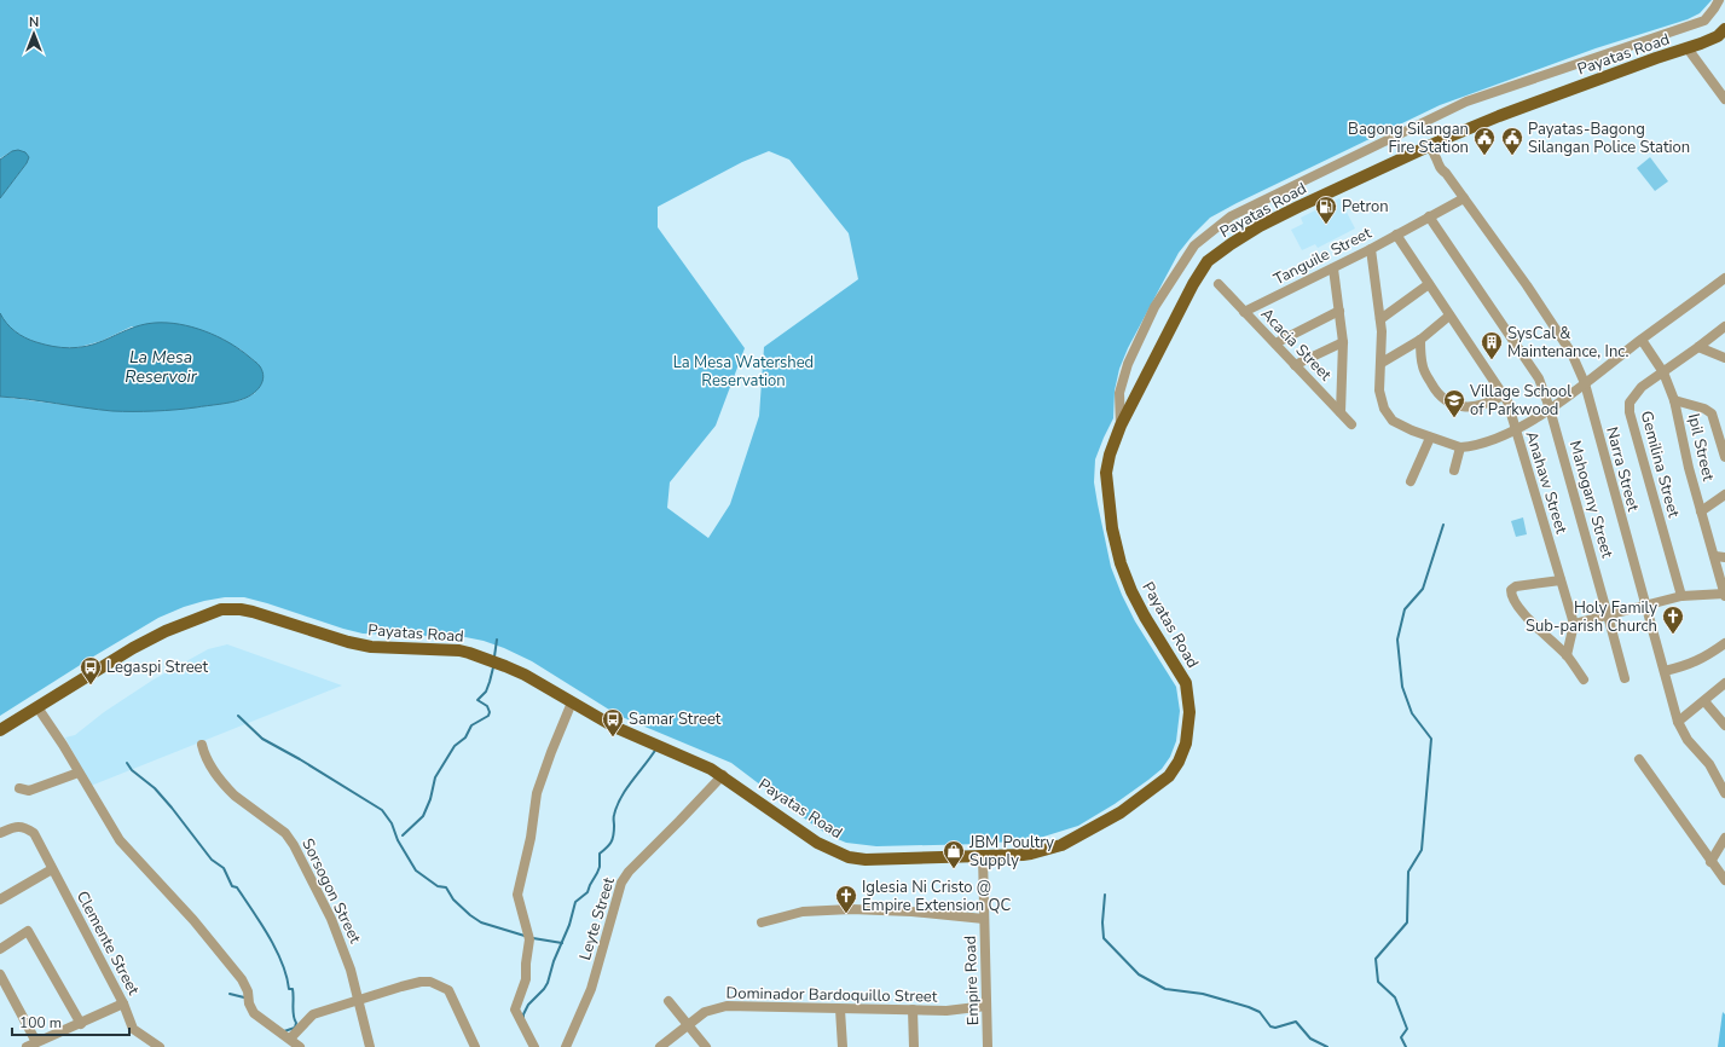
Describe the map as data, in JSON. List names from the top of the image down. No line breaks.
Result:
{"streets":{"main road":["Payatas Road"],"street":["Tanguile Street","Acacia Street","Ipil Street","Gemilina Street","Narra Street","Anahaw Street","Mahogany Street","Sorsogon Street","Leyte Street","Clemente Street","Empire Road","Dominador Bardoquillo Street"]},"crossings":[["Payatas Road","Narra Street"],["Payatas Road","Leyte Street"],["Payatas Road","Empire Road"],["Tanguile Street","Acacia Street"],["Tanguile Street","Narra Street"],["Tanguile Street","Anahaw Street"],["Tanguile Street","Mahogany Street"],["Ipil Street","Gemilina Street"],["Empire Road","Dominador Bardoquillo Street"]],"water":["La Mesa Reservoir"],"parks":["La Mesa Watershed Reservation"],"places":{"public building":["Bagong Silangan Fire Station","Payatas-Bagong Silangan Police Station"],"fuel station":["Petron"],"building":["SysCal & Maintenance, Inc."],"school or university":["Village School of Parkwood"],"church":["Holy Family Sub-parish Church","Iglesia Ni Cristo @ Empire Extension QC"],"bus stop":["Legaspi Street","Samar Street"],"shop":["JBM Poultry Supply"]},"scale_bar":"100 m","north":"top"}
